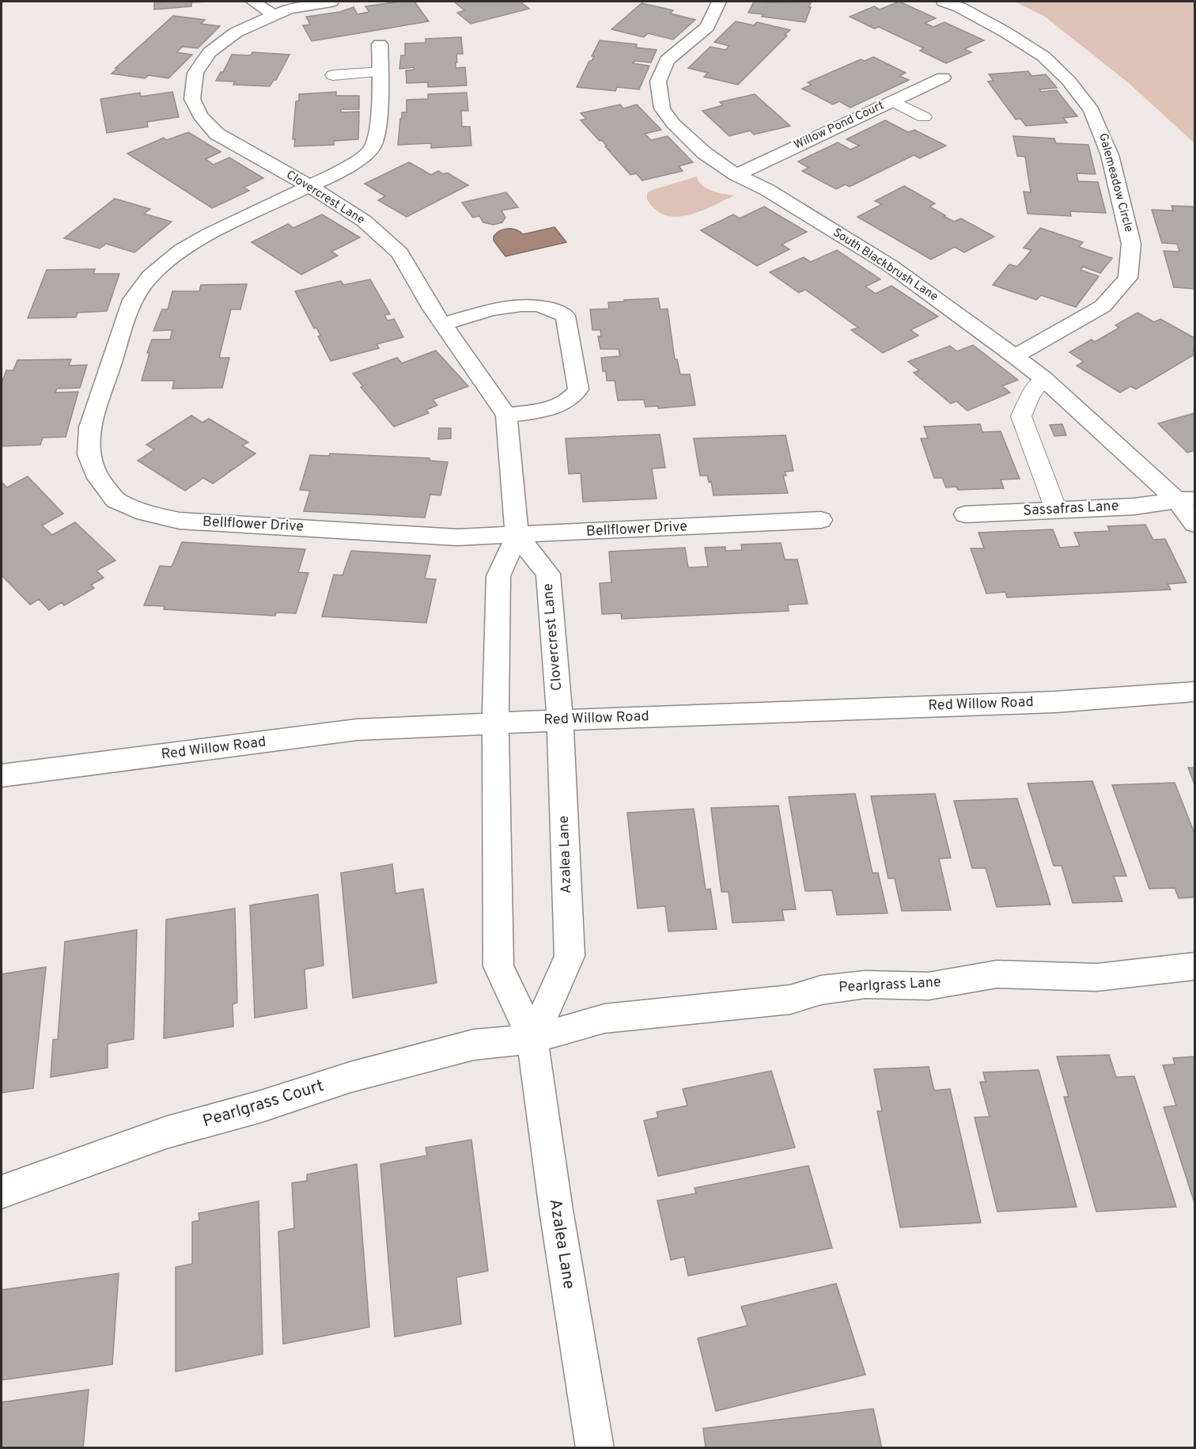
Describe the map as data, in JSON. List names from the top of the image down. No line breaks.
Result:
{"streets":{"street":["Willow Pond Court","Galemeadow Circle","Clovercrest Lane","South Blackbrush Lane","Sassafras Lane","Bellflower Drive","Red Willow Road","Azalea Lane","Pearlgrass Lane","Pearlgrass Court"]},"crossings":[["Willow Pond Court","South Blackbrush Lane"],["Galemeadow Circle","South Blackbrush Lane"],["Clovercrest Lane","Bellflower Drive"],["Clovercrest Lane","Red Willow Road"],["Clovercrest Lane","Azalea Lane"],["South Blackbrush Lane","Sassafras Lane"],["Red Willow Road","Azalea Lane"],["Azalea Lane","Pearlgrass Lane"],["Azalea Lane","Pearlgrass Court"],["Pearlgrass Lane","Pearlgrass Court"]]}
